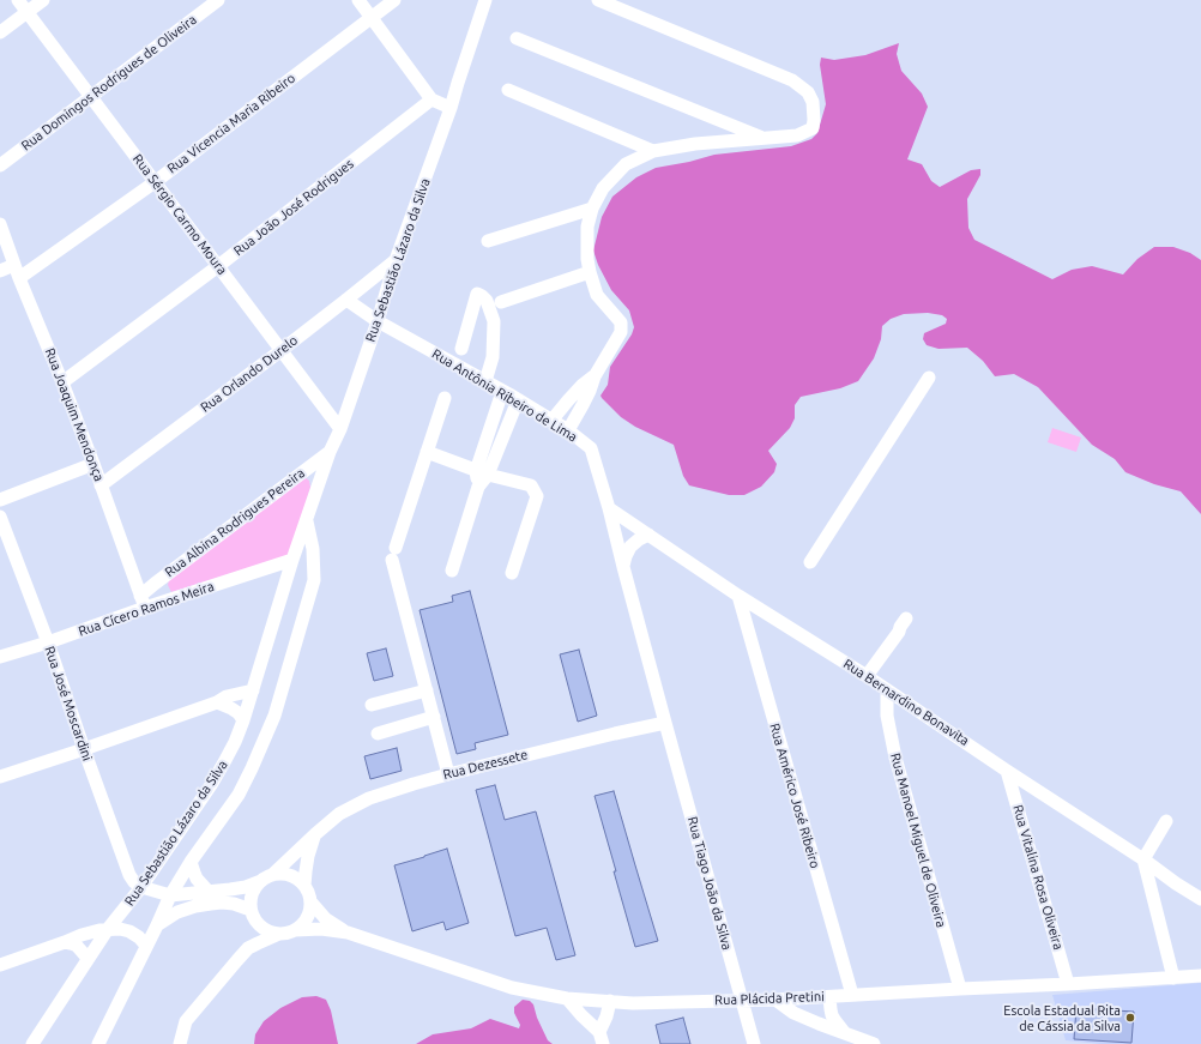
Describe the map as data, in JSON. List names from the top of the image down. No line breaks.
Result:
{"streets":{"street":["Rua Domingos Rodrigues de Oliveira","Rua Vicencia Maria Ribeiro","Rua João José Rodrigues","Rua Sérgio Carmo Moura","Rua Sebastião Lázaro da Silva","Rua Orlando Durelo","Rua Antônia Ribeiro de Lima","Rua Joaquim Mendonça","Rua Albina Rodrigues Pereira","Rua Cícero Ramos Meira","Rua Bernardino Bonavita","Rua José Moscardini","Rua Dezessete","Rua Américo José Ribeiro","Rua Manoel Miguel de Oliveira","Rua Vitalina Rosa Oliveira","Rua Tiago João da Silva","Rua Plácida Pretini"]},"crossings":[["Rua Domingos Rodrigues de Oliveira","Rua Sérgio Carmo Moura"],["Rua Vicencia Maria Ribeiro","Rua Sérgio Carmo Moura"],["Rua Vicencia Maria Ribeiro","Rua Joaquim Mendonça"],["Rua João José Rodrigues","Rua Sérgio Carmo Moura"],["Rua João José Rodrigues","Rua Joaquim Mendonça"],["Rua Sérgio Carmo Moura","Rua Sebastião Lázaro da Silva"],["Rua Sérgio Carmo Moura","Rua Orlando Durelo"],["Rua Sebastião Lázaro da Silva","Rua Orlando Durelo"],["Rua Sebastião Lázaro da Silva","Rua Antônia Ribeiro de Lima"],["Rua Sebastião Lázaro da Silva","Rua Albina Rodrigues Pereira"],["Rua Sebastião Lázaro da Silva","Rua Cícero Ramos Meira"],["Rua Sebastião Lázaro da Silva","Rua José Moscardini"],["Rua Orlando Durelo","Rua Antônia Ribeiro de Lima"],["Rua Orlando Durelo","Rua Joaquim Mendonça"],["Rua Antônia Ribeiro de Lima","Rua Bernardino Bonavita"],["Rua Antônia Ribeiro de Lima","Rua Dezessete"],["Rua Antônia Ribeiro de Lima","Rua Tiago João da Silva"],["Rua Joaquim Mendonça","Rua Albina Rodrigues Pereira"],["Rua Joaquim Mendonça","Rua Cícero Ramos Meira"],["Rua Albina Rodrigues Pereira","Rua Cícero Ramos Meira"],["Rua Cícero Ramos Meira","Rua José Moscardini"],["Rua Bernardino Bonavita","Rua Américo José Ribeiro"],["Rua Bernardino Bonavita","Rua Manoel Miguel de Oliveira"],["Rua Bernardino Bonavita","Rua Vitalina Rosa Oliveira"],["Rua Dezessete","Rua Tiago João da Silva"],["Rua Dezessete","Rua Plácida Pretini"],["Rua Américo José Ribeiro","Rua Plácida Pretini"],["Rua Manoel Miguel de Oliveira","Rua Plácida Pretini"],["Rua Vitalina Rosa Oliveira","Rua Plácida Pretini"],["Rua Tiago João da Silva","Rua Plácida Pretini"]],"places":["Escola Estadual Rita de Cássia da Silva"]}
